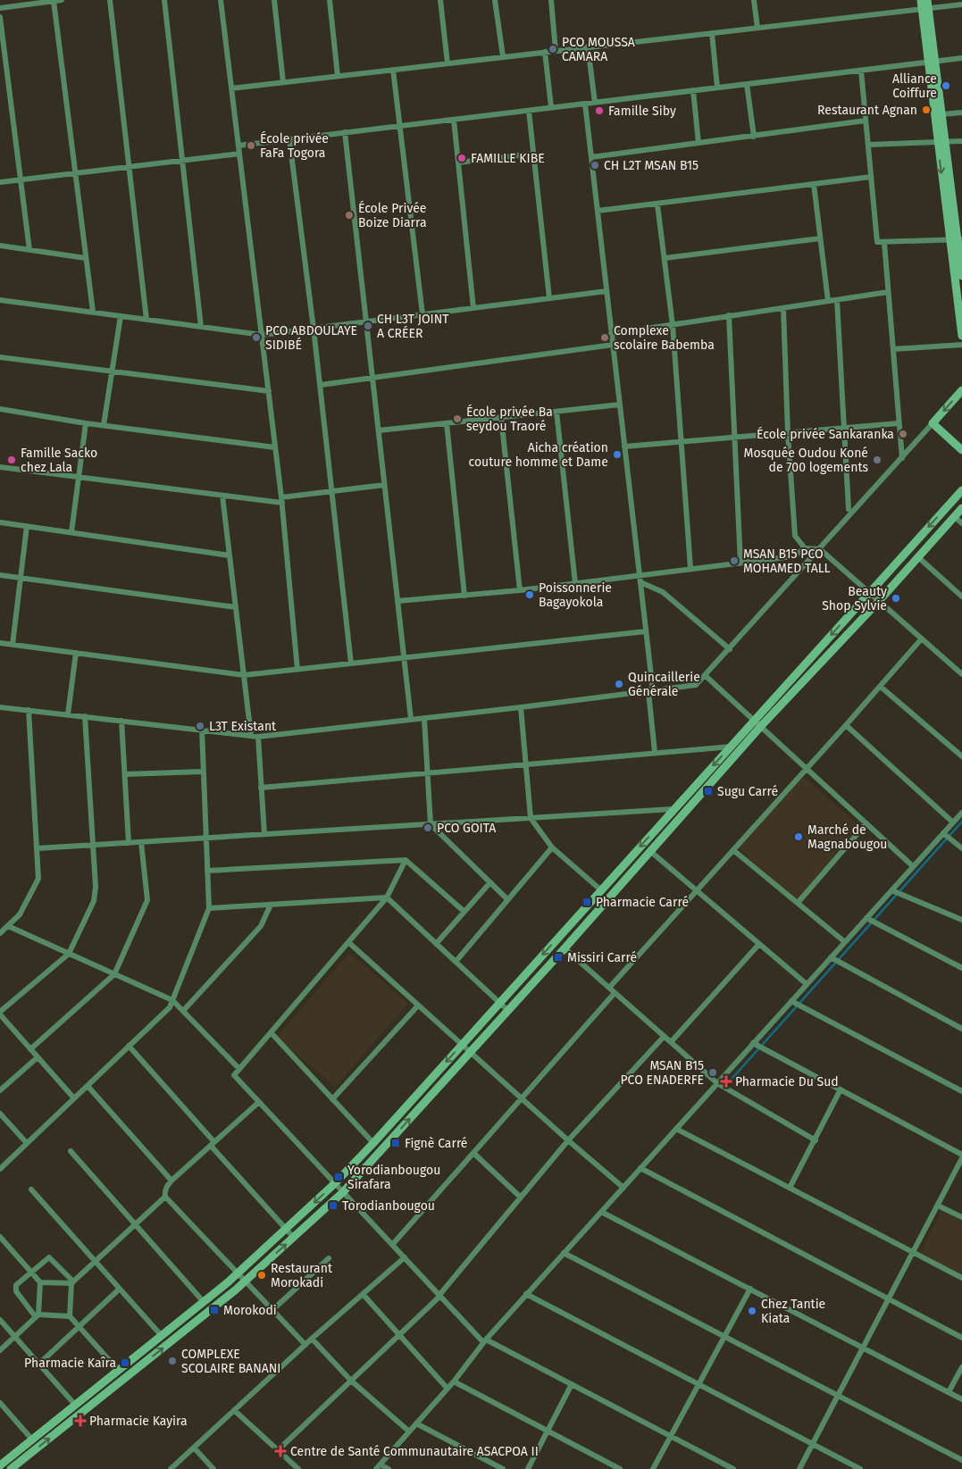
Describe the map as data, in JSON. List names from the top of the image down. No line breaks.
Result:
{"places":{"other":["PCO MOUSSA CAMARA","Alliance Coiffure","Restaurant Agnan","Famille Siby","École privée FaFa Togora","FAMILLE KIBE","CH L2T MSAN B15","École Privée Boize Diarra","CH L3T JOINT A CRÉER","PCO ABDOULAYE SIDIBÉ","Complexe scolaire Babemba","École privée Ba seydou Traoré","École privée Sankaranka","Aicha création couture homme et Dame","Famille Sacko chez Lala","Mosquée Oudou Koné de 700 logements","MSAN B15 PCO MOHAMED TALL","Poissonnerie Bagayokola","Beauty Shop Sylvie","Quincaillerie Générale","L3T Existant","PCO GOITA","Marché de Magnabougou","MSAN B15 PCO ENADERFE","Restaurant Morokadi","Chez Tantie Kiata","COMPLEXE SCOLAIRE BANANI"],"transit":["Sugu Carré","Pharmacie Carré","Missiri Carré","Fignè Carré","Yorodianbougou Sirafara","Torodianbougou","Morokodi","Pharmacie Kaîra"],"health":["Pharmacie Du Sud","Pharmacie Kayira","Centre de Santé Communautaire ASACPOA II"]}}
